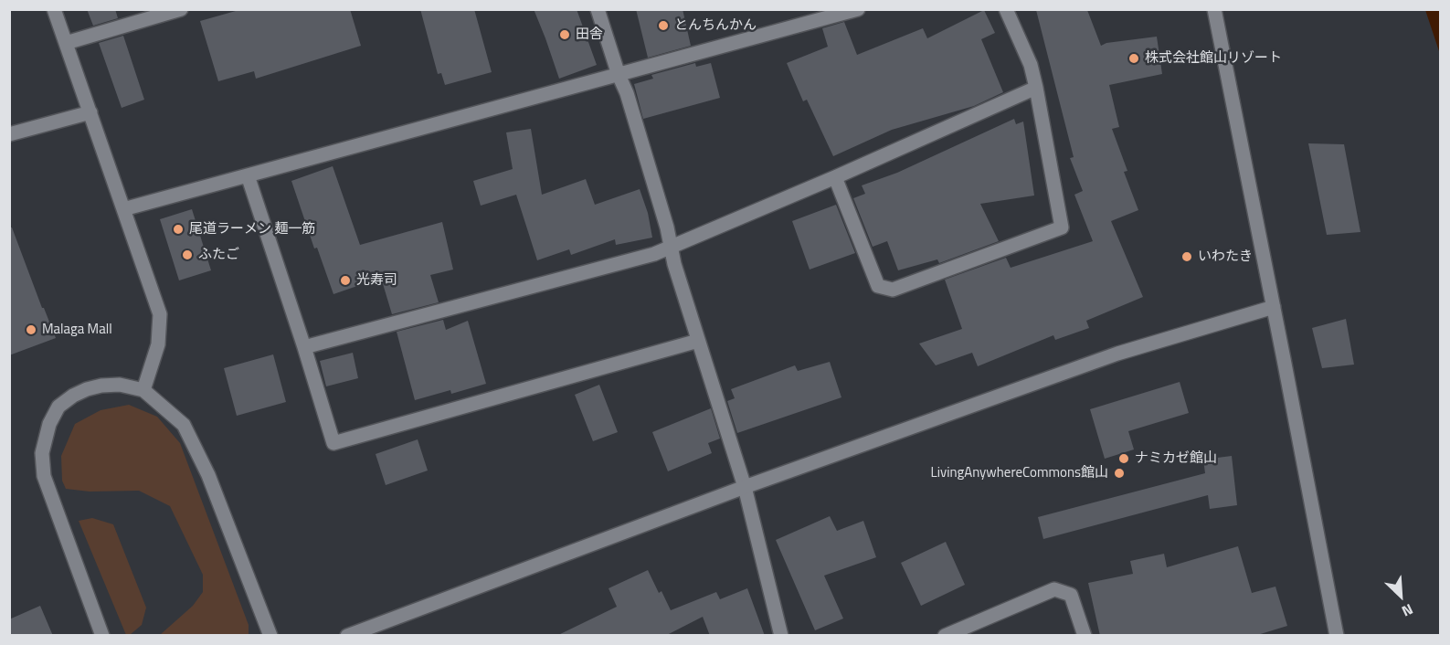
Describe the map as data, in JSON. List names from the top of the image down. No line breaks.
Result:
{"places":["とんちんかん","田舎","株式会社館山リゾート","尾道ラーメン 麺一筋","ふたご","いわたき","光寿司","Malaga Mall","ナミカゼ館山","LivingAnywhereCommons館山"],"north":"bottom right"}
